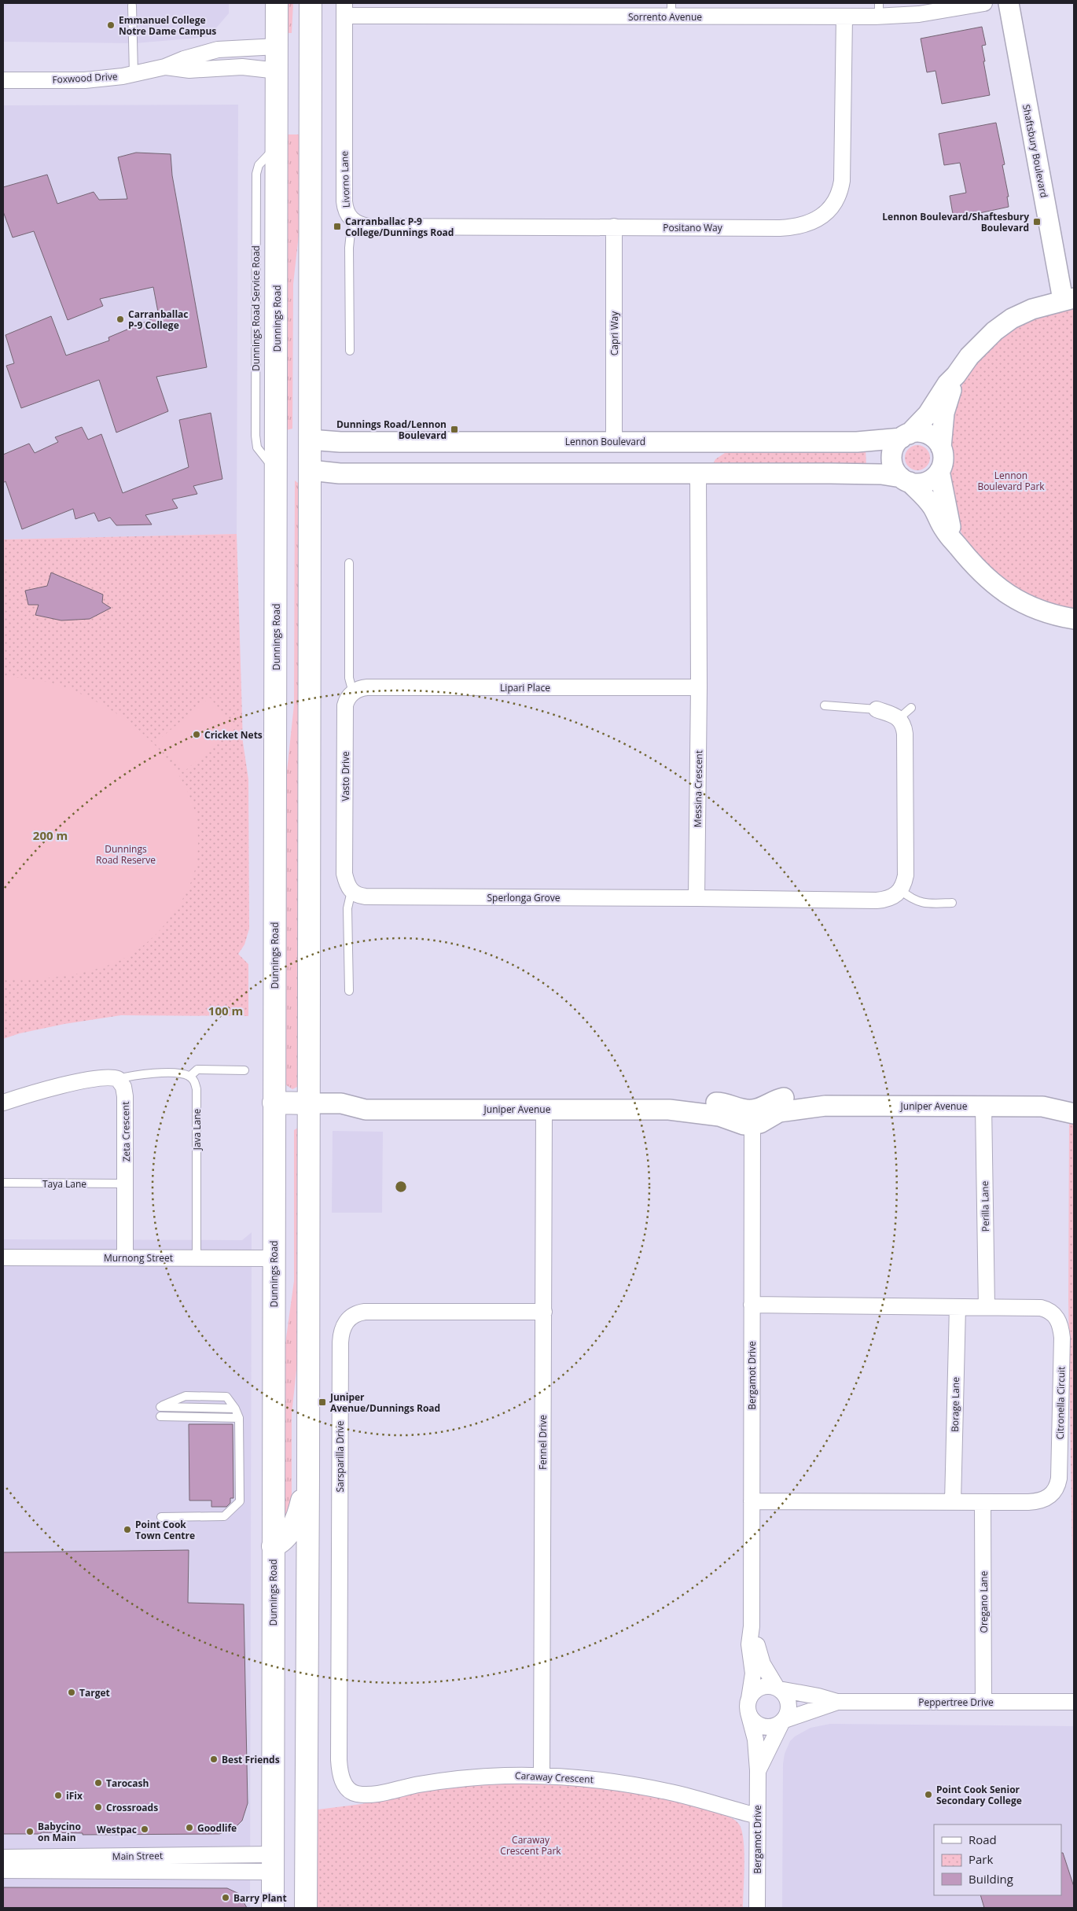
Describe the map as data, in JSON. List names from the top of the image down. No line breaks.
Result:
{"streets":{"main road":["Dunnings Road"],"street":["Sorrento Avenue","Foxwood Drive","Shaftsbury Boulevard","Livorno Lane","Positano Way","Capri Way","Lennon Boulevard","Lipari Place","Vasto Drive","Messina Crescent","Sperlonga Grove","Juniper Avenue","Zeta Crescent","Perilla Lane","Murnong Street","Bergamot Drive","Citronella Circuit","Borage Lane","Fennel Drive","Sarsparilla Drive","Oregano Lane","Peppertree Drive","Caraway Crescent","Main Street"],"lane":["Dunnings Road Service Road","Java Lane","Taya Lane"]},"crossings":[["Sorrento Avenue","Livorno Lane"],["Sorrento Avenue","Positano Way"],["Foxwood Drive","Dunnings Road"],["Livorno Lane","Positano Way"],["Positano Way","Capri Way"],["Dunnings Road Service Road","Dunnings Road"],["Dunnings Road","Murnong Street"],["Dunnings Road","Main Street"],["Capri Way","Lennon Boulevard"],["Lipari Place","Vasto Drive"],["Lipari Place","Messina Crescent"],["Vasto Drive","Sperlonga Grove"],["Messina Crescent","Sperlonga Grove"],["Juniper Avenue","Perilla Lane"],["Juniper Avenue","Bergamot Drive"],["Juniper Avenue","Fennel Drive"],["Java Lane","Murnong Street"],["Zeta Crescent","Taya Lane"],["Zeta Crescent","Murnong Street"],["Perilla Lane","Citronella Circuit"],["Bergamot Drive","Citronella Circuit"],["Bergamot Drive","Peppertree Drive"],["Bergamot Drive","Caraway Crescent"],["Citronella Circuit","Borage Lane"],["Citronella Circuit","Oregano Lane"],["Fennel Drive","Sarsparilla Drive"],["Fennel Drive","Caraway Crescent"],["Sarsparilla Drive","Caraway Crescent"],["Oregano Lane","Peppertree Drive"]],"parks":["Lennon Boulevard Park","Dunnings Road Reserve","Caraway Crescent Park"],"places":{"other":["Emmanuel College Notre Dame Campus","Carranballac P-9 College","Cricket Nets","Point Cook Town Centre","Target","Best Friends","Tarocash","Point Cook Senior Secondary College","iFix","Crossroads","Goodlife","Westpac","Babycino on Main","Barry Plant"],"transit":["Lennon Boulevard/Shaftesbury Boulevard","Carranballac P-9 College/Dunnings Road","Dunnings Road/Lennon Boulevard","Juniper Avenue/Dunnings Road"]},"legend":["Road","Park","Building"],"rings":["200 m","100 m"]}
